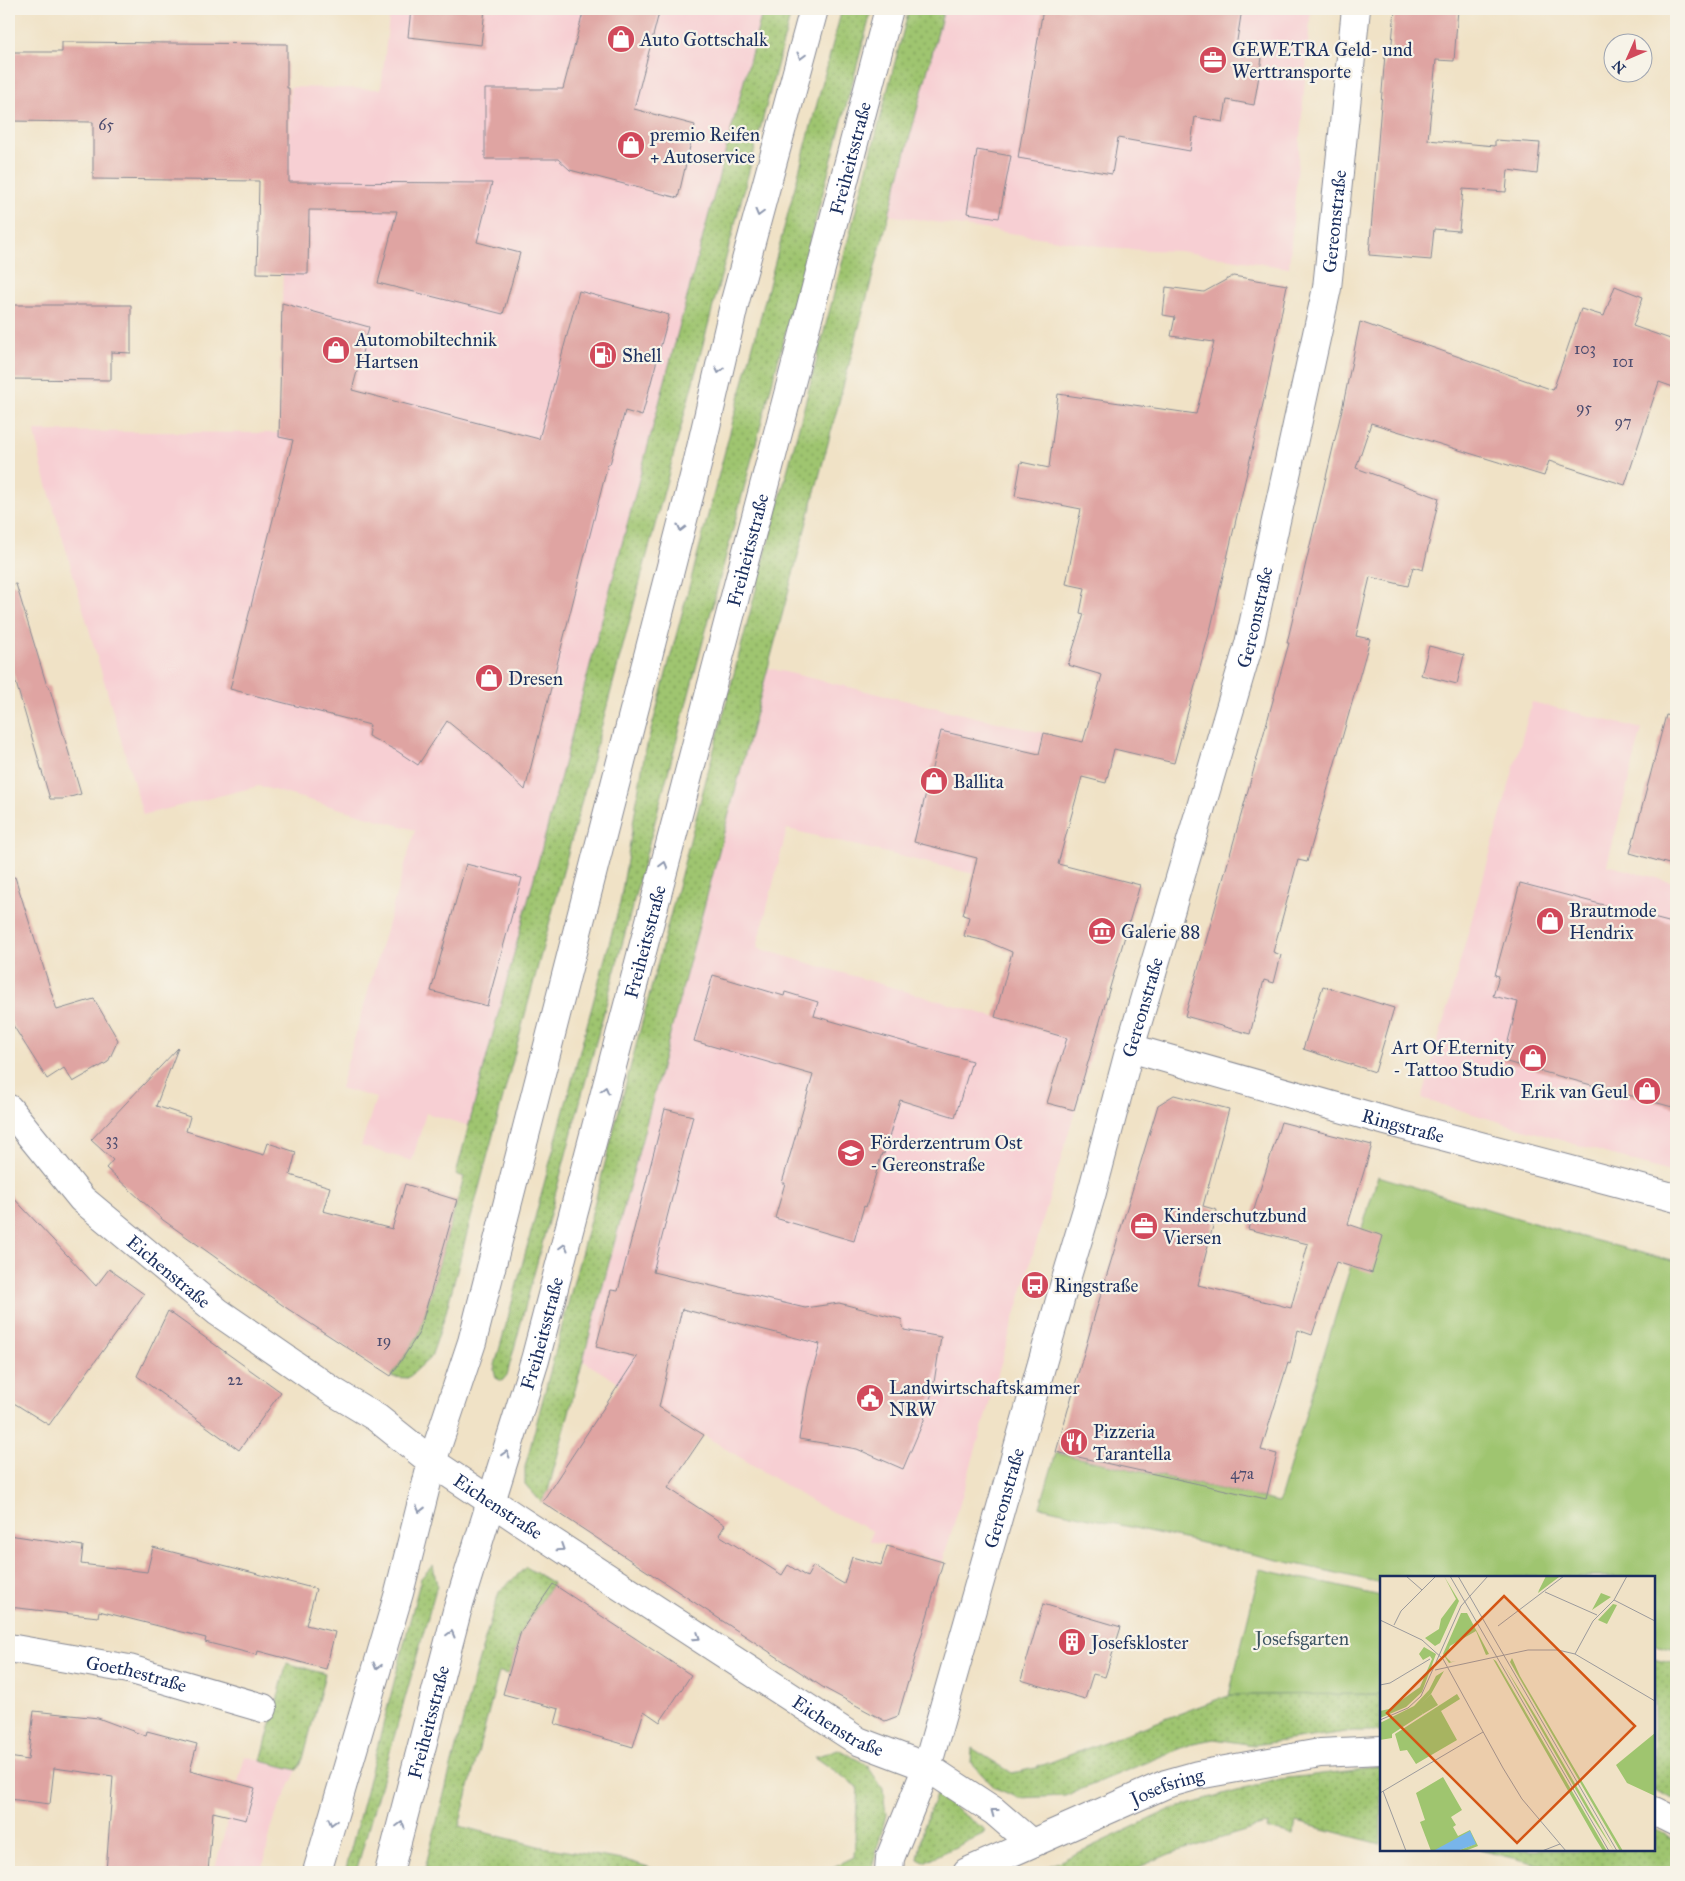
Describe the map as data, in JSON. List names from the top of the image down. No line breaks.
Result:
{"streets":{"main road":["Freiheitsstraße","Gereonstraße","Ringstraße","Eichenstraße","Goethestraße","Josefsring"]},"crossings":[["Freiheitsstraße","Eichenstraße"],["Gereonstraße","Ringstraße"],["Gereonstraße","Eichenstraße"],["Eichenstraße","Josefsring"]],"parks":["Josefsgarten"],"places":{"shop":["Auto Gottschalk","premio Reifen + Autoservice","Automobiltechnik Hartsen","Dresen","Ballita","Brautmode Hendrix","Art Of Eternity - Tattoo Studio","Erik van Geul"],"office":["GEWETRA Geld- und Werttransporte","Kinderschutzbund Viersen"],"fuel station":["Shell"],"museum":["Galerie 88"],"school or university":["Förderzentrum Ost - Gereonstraße"],"bus stop":["Ringstraße"],"public building":["Landwirtschaftskammer NRW"],"restaurant":["Pizzeria Tarantella"],"building":["Josefskloster"]},"house_numbers":["65","103","101","95","97","33","19","22","47a"],"north":"bottom left"}
